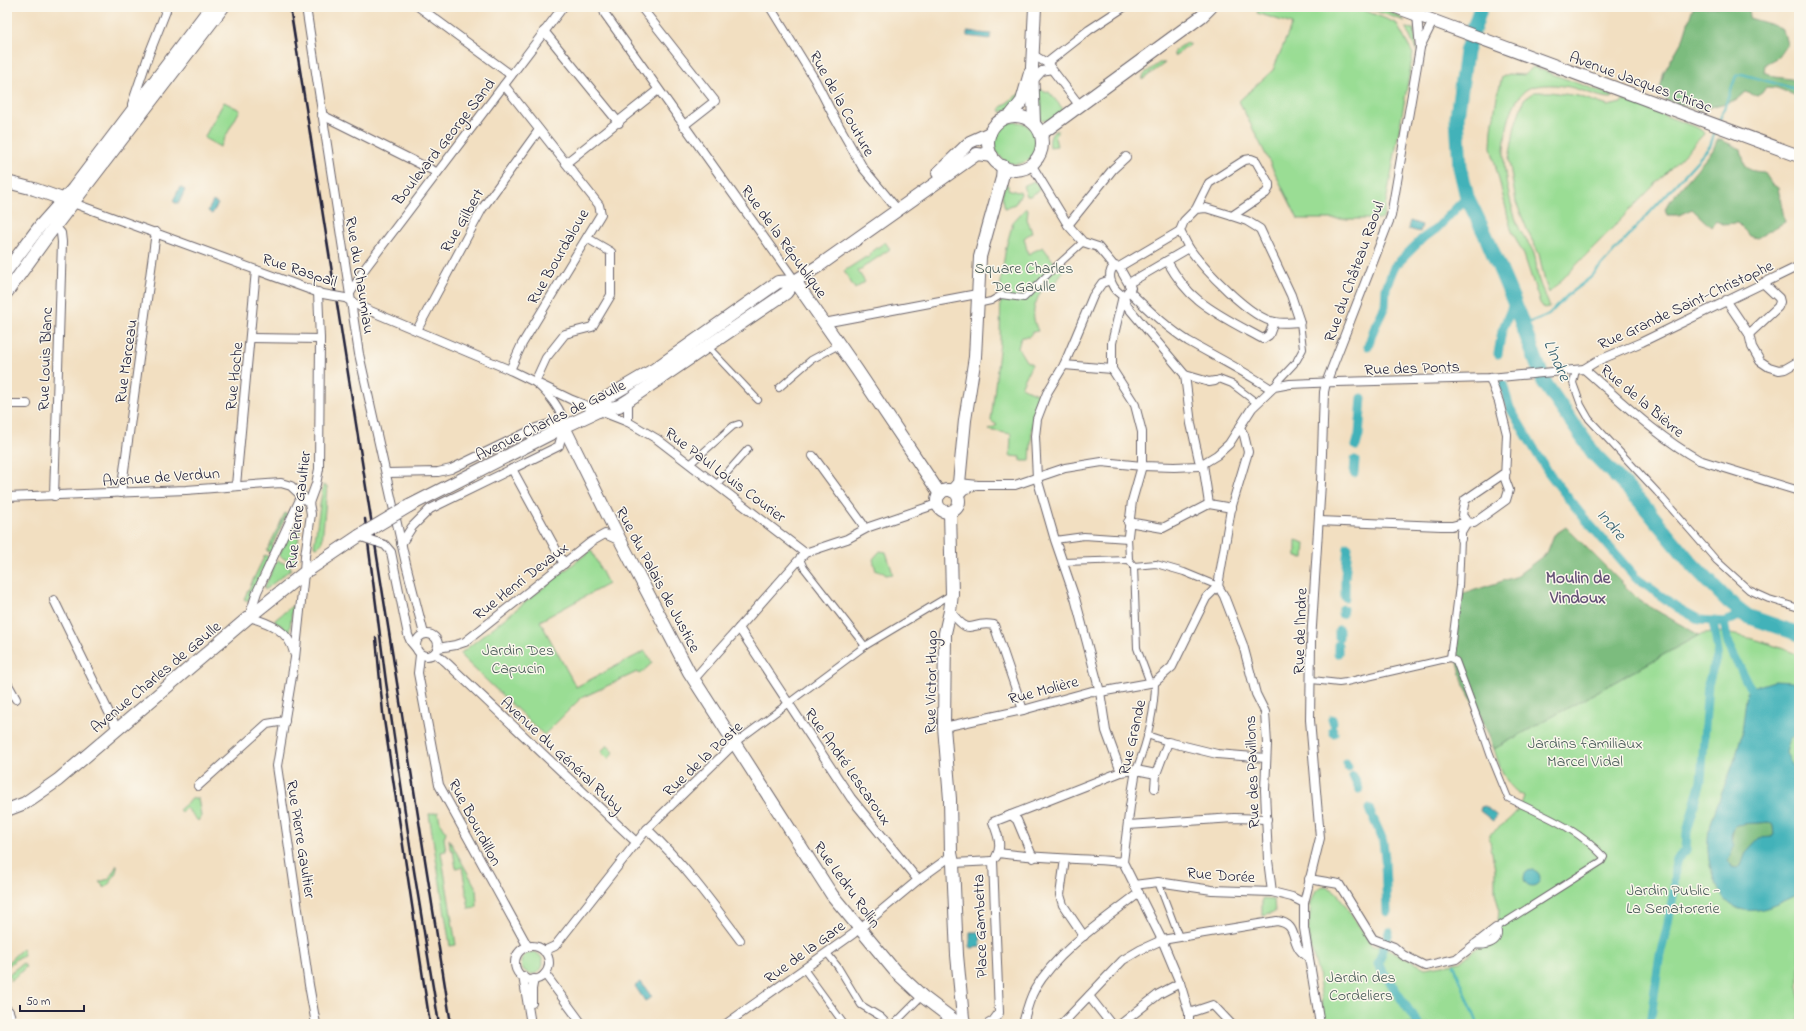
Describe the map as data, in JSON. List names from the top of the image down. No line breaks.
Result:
{"streets":{"main road":["Avenue Jacques Chirac","Rue de la République","Avenue Charles de Gaulle","Rue du Palais de Justice","Rue Victor Hugo","Rue Ledru Rollin","Place Gambetta"],"street":["Rue de la Couture","Boulevard George Sand","Rue Gilbert","Rue Bourdaloue","Rue Raspail","Rue du Château Raoul","Rue du Chaumiau","Rue Grande Saint-Christophe","Rue Louis Blanc","Rue Marceau","Rue des Ponts","Rue Hoche","Rue de la Bièvre","Rue Paul Louis Courier","Avenue de Verdun","Rue Pierre Gaultier","Rue Henri Devaux","Rue de l'Indre","Rue Molière","Rue Grande","Avenue du Général Ruby","Rue de la Poste","Rue André Lescaroux","Rue des Pavillons","Rue Bourdillon","Rue Dorée","Rue de la Gare"]},"crossings":[["Avenue Jacques Chirac","Rue du Château Raoul"],["Rue de la Couture","Avenue Charles de Gaulle"],["Boulevard George Sand","Rue Bourdaloue"],["Boulevard George Sand","Rue Raspail"],["Boulevard George Sand","Rue du Chaumiau"],["Rue Gilbert","Rue Bourdaloue"],["Rue Gilbert","Rue Raspail"],["Rue de la République","Avenue Charles de Gaulle"],["Rue Bourdaloue","Rue Raspail"],["Rue Raspail","Rue du Chaumiau"],["Rue Raspail","Rue Marceau"],["Rue Raspail","Rue Hoche"],["Rue Raspail","Avenue Charles de Gaulle"],["Rue Raspail","Rue Paul Louis Courier"],["Rue Raspail","Rue Pierre Gaultier"],["Rue Raspail","Rue du Palais de Justice"],["Rue du Château Raoul","Rue des Ponts"],["Rue du Château Raoul","Rue de l'Indre"],["Rue Grande Saint-Christophe","Rue des Ponts"],["Rue Grande Saint-Christophe","Rue de la Bièvre"],["Rue Louis Blanc","Avenue de Verdun"],["Rue Marceau","Avenue de Verdun"],["Rue des Ponts","Rue de la Bièvre"],["Rue des Ponts","Rue de l'Indre"],["Rue Hoche","Avenue de Verdun"],["Avenue Charles de Gaulle","Rue Paul Louis Courier"],["Avenue Charles de Gaulle","Rue Pierre Gaultier"],["Avenue Charles de Gaulle","Rue du Palais de Justice"],["Avenue de Verdun","Rue Pierre Gaultier"],["Rue du Palais de Justice","Rue Henri Devaux"],["Rue du Palais de Justice","Rue de la Poste"],["Rue du Palais de Justice","Rue Ledru Rollin"],["Rue Henri Devaux","Avenue du Général Ruby"],["Rue Henri Devaux","Rue Bourdillon"],["Rue de l'Indre","Rue Dorée"],["Rue Victor Hugo","Rue Molière"],["Rue Victor Hugo","Rue de la Poste"],["Rue Victor Hugo","Place Gambetta"],["Rue Victor Hugo","Rue de la Gare"],["Rue Molière","Rue Grande"],["Avenue du Général Ruby","Rue de la Poste"],["Avenue du Général Ruby","Rue Bourdillon"],["Rue de la Poste","Rue André Lescaroux"],["Rue de la Poste","Rue Bourdillon"],["Rue de la Poste","Rue Ledru Rollin"],["Rue André Lescaroux","Rue de la Gare"],["Rue des Pavillons","Rue Dorée"],["Rue Ledru Rollin","Place Gambetta"],["Rue Ledru Rollin","Rue de la Gare"],["Place Gambetta","Rue de la Gare"]],"districts":["Moulin de Vindoux"],"water":["L'Indre","Indre"],"parks":["Square Charles De Gaulle","Jardin Des Capucin","Jardins familiaux Marcel Vidal","Jardin Public - La Senatorerie","Jardin des Cordeliers"],"scale_bar":"50 m"}
